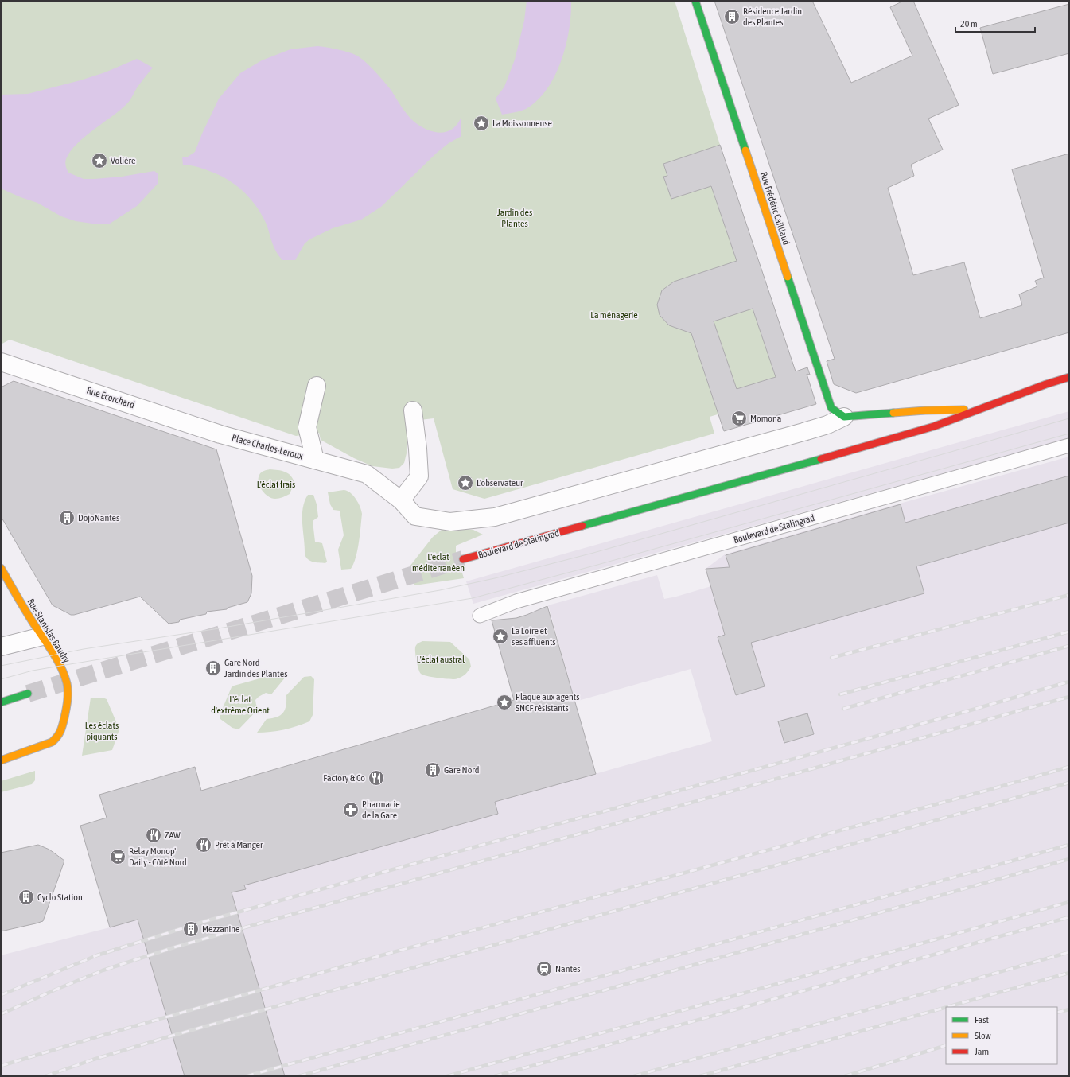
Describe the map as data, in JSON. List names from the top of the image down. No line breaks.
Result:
{"streets":{"street":["Rue Frédéric Cailliaud","Rue Écorchard","Place Charles-Leroux","Boulevard de Stalingrad","Rue Stanislas Baudry"]},"crossings":[["Rue Frédéric Cailliaud","Boulevard de Stalingrad"],["Rue Écorchard","Place Charles-Leroux"],["Place Charles-Leroux","Boulevard de Stalingrad"]],"parks":["Jardin des Plantes","La ménagerie","L'éclat frais","L'éclat méditerranéen","L'éclat austral","L'éclat d'extrême Orient","Les éclats piquants"],"places":{"building":["Résidence Jardin des Plantes","DojoNantes","Gare Nord - Jardin des Plantes","Gare Nord","Cyclo Station","Mezzanine"],"place":["La Moissonneuse","Volière","L'observateur","La Loire et ses affluents","Plaque aux agents SNCF résistants"],"supermarket":["Momona","Relay Monop' Daily - Côté Nord"],"restaurant":["Factory & Co","ZAW","Prêt à Manger"],"pharmacy":["Pharmacie de la Gare"],"station":["Nantes"]},"legend":["Fast","Slow","Jam"],"scale_bar":"20 m"}
